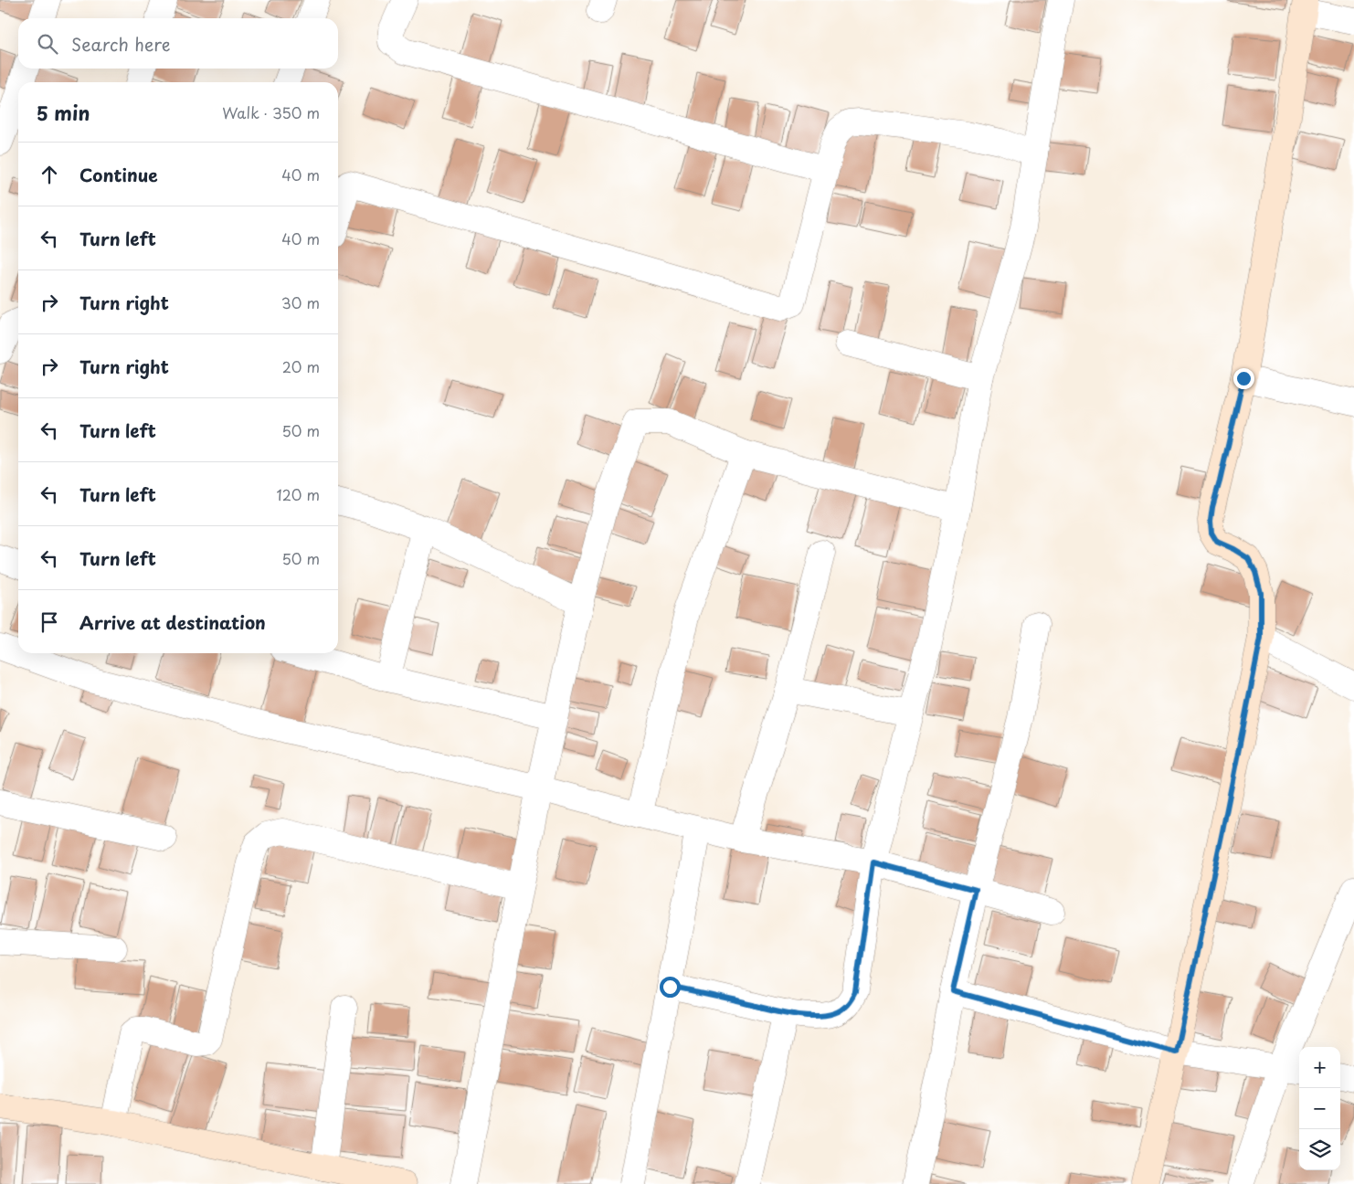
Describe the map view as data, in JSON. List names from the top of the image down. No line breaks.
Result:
{"page":{"search":"Search here","heading":["5 min","Walk · 350 m"],"list":[["Continue","40 m"],["Turn left","40 m"],["Turn right","30 m"],["Turn right","20 m"],["Turn left","50 m"],["Turn left","120 m"],["Turn left","50 m"],"Arrive at destination"],"map_buttons":["+","−"]}}
